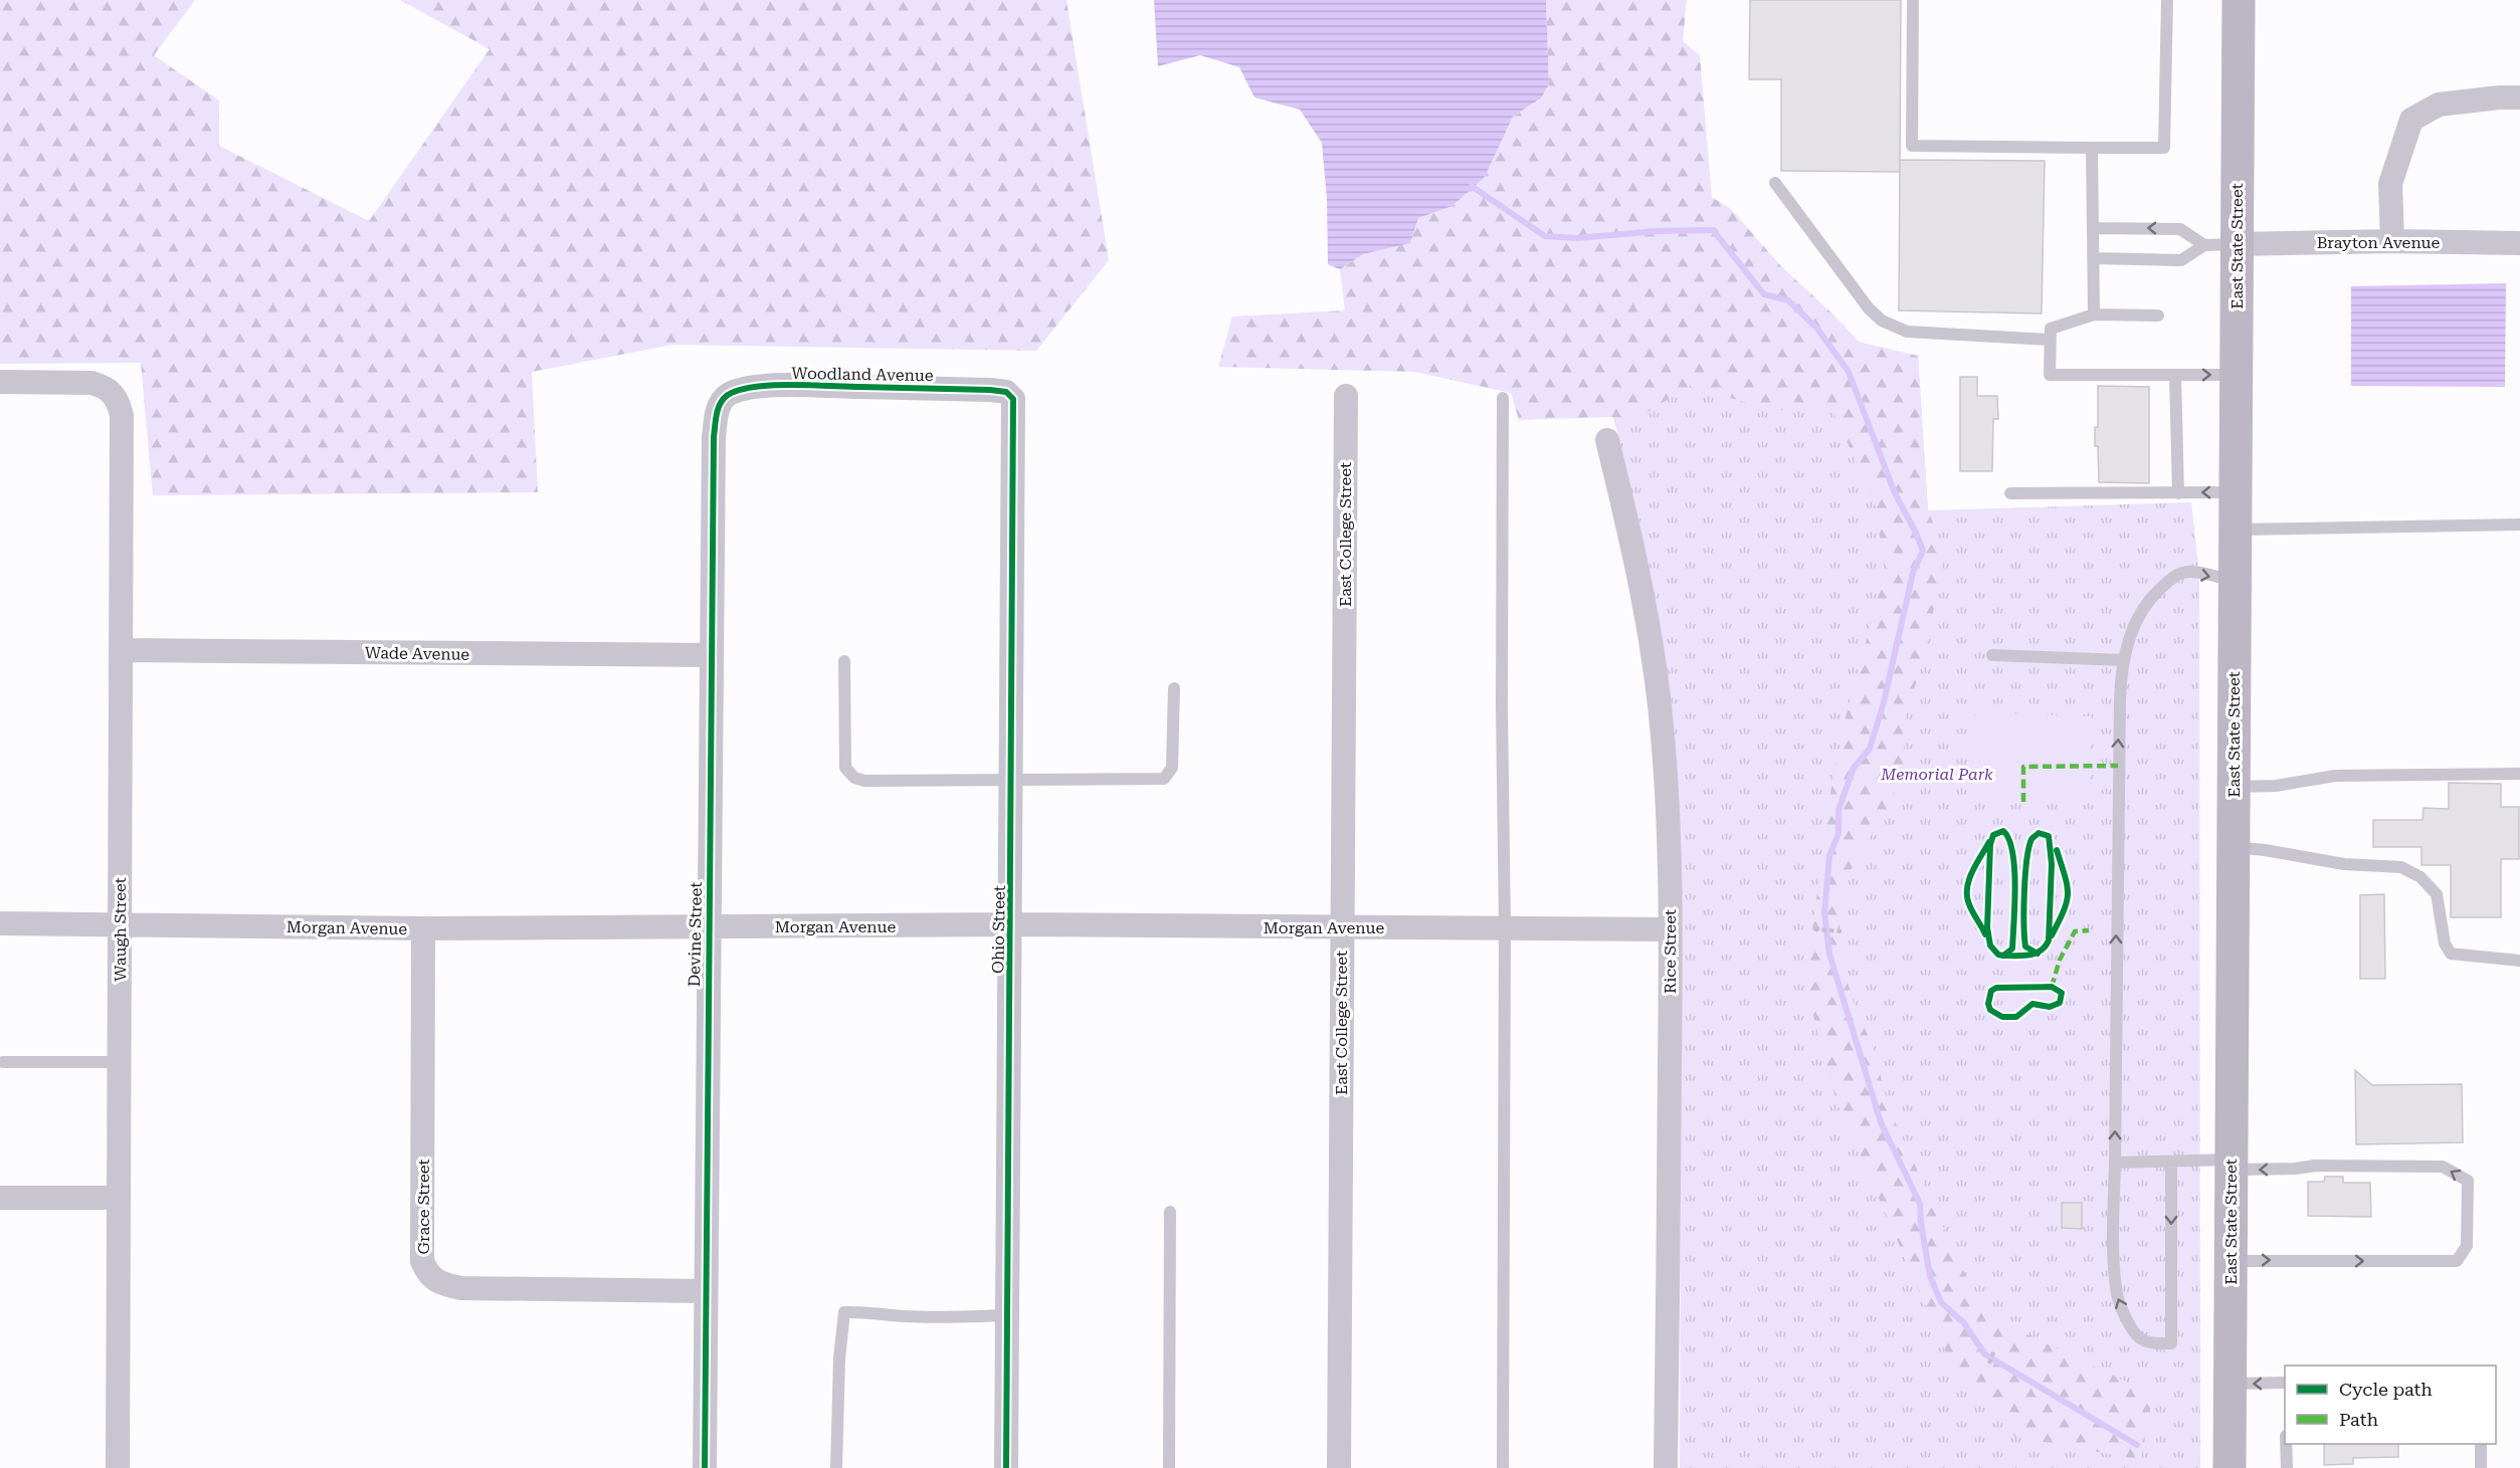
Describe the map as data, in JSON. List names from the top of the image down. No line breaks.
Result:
{"streets":{"highway":["East State Street"],"street":["Brayton Avenue","Woodland Avenue","East College Street","Wade Avenue","Morgan Avenue","Waugh Street","Ohio Street","Devine Street","Rice Street","Grace Street"]},"crossings":[["Brayton Avenue","East State Street"],["Woodland Avenue","Ohio Street"],["Woodland Avenue","Devine Street"],["East College Street","Morgan Avenue"],["Wade Avenue","Waugh Street"],["Wade Avenue","Devine Street"],["Morgan Avenue","Waugh Street"],["Morgan Avenue","Ohio Street"],["Morgan Avenue","Devine Street"],["Morgan Avenue","Rice Street"],["Morgan Avenue","Grace Street"],["Devine Street","Grace Street"]],"parks":["Memorial Park"],"legend":["Cycle path","Path"]}
